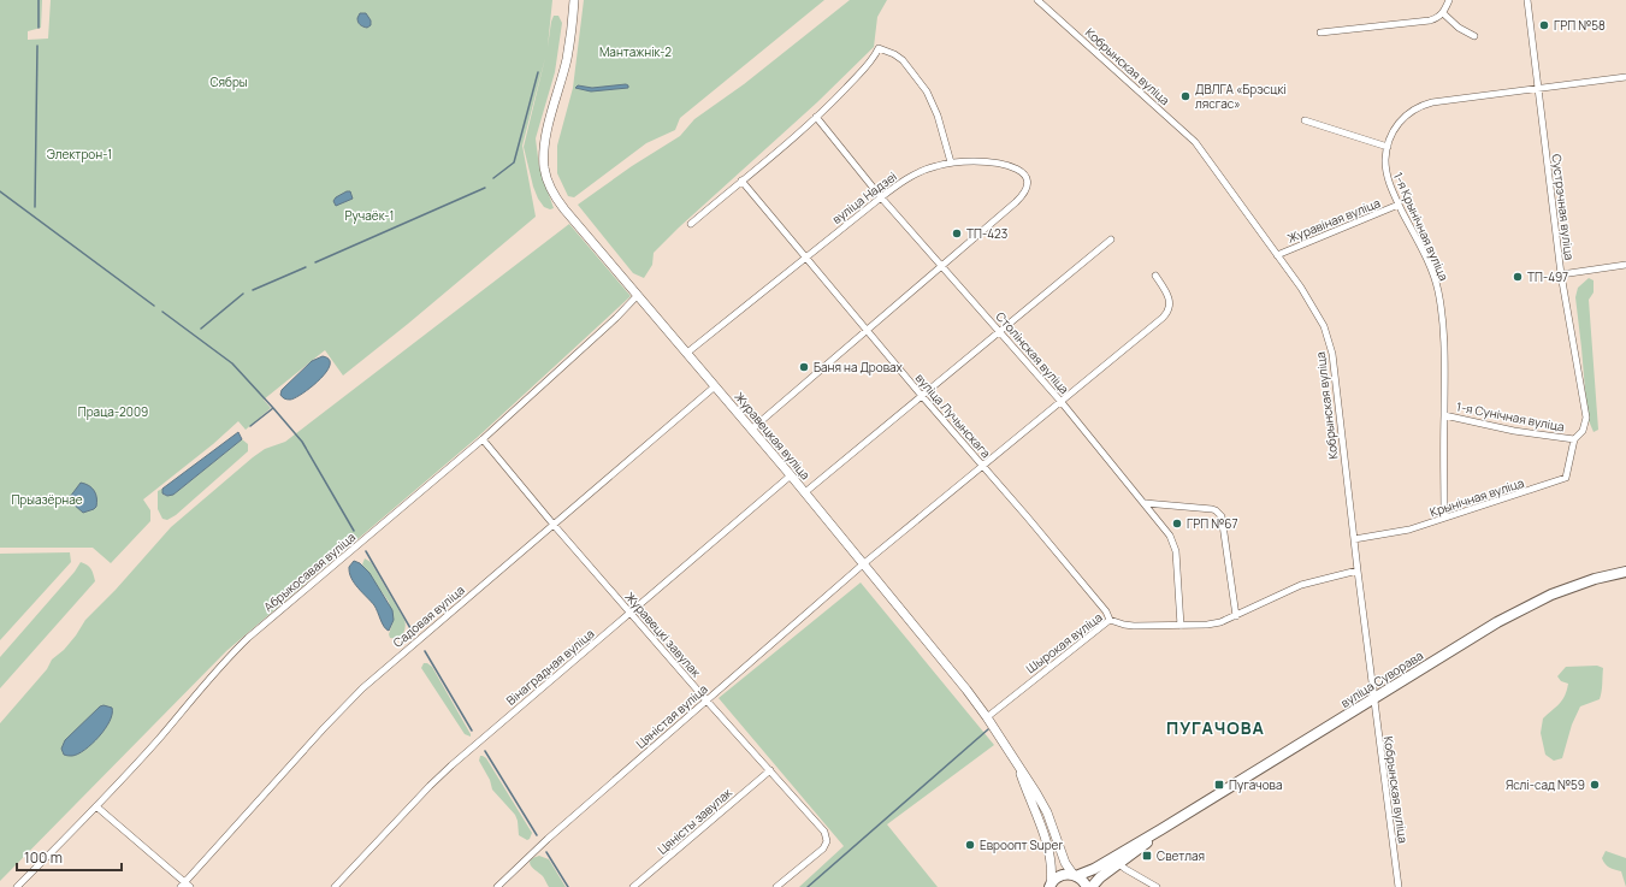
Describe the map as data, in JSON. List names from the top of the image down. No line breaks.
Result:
{"streets":{"main road":["вуліца Суворава"],"street":["Кобрынская вуліца","вуліца Надзеі","Сустрэчная вуліца","Журавіная вуліца","1-я Крынічная вуліца","Столінская вуліца","вуліца Лучынскага","1-я Сунічная вуліца","Журавецкая вуліца","Крынічная вуліца","Абрыкосавая вуліца","Садовая вуліца","Журавецкі завулак","Шырокая вуліца","Вінаградная вуліца","Цяністая вуліца","Цяністы завулак"]},"crossings":[["Кобрынская вуліца","Журавіная вуліца"],["Кобрынская вуліца","Крынічная вуліца"],["Кобрынская вуліца","Шырокая вуліца"],["Кобрынская вуліца","вуліца Суворава"],["вуліца Надзеі","Столінская вуліца"],["вуліца Надзеі","вуліца Лучынскага"],["вуліца Надзеі","Журавецкая вуліца"],["Сустрэчная вуліца","1-я Крынічная вуліца"],["Сустрэчная вуліца","1-я Сунічная вуліца"],["Сустрэчная вуліца","Крынічная вуліца"],["Журавіная вуліца","1-я Крынічная вуліца"],["1-я Крынічная вуліца","1-я Сунічная вуліца"],["1-я Крынічная вуліца","Крынічная вуліца"],["Столінская вуліца","Шырокая вуліца"],["Столінская вуліца","Цяністая вуліца"],["вуліца Лучынскага","Шырокая вуліца"],["вуліца Лучынскага","Цяністая вуліца"],["1-я Сунічная вуліца","Крынічная вуліца"],["Журавецкая вуліца","Абрыкосавая вуліца"],["Журавецкая вуліца","Садовая вуліца"],["Журавецкая вуліца","Шырокая вуліца"],["Журавецкая вуліца","Вінаградная вуліца"],["Журавецкая вуліца","вуліца Суворава"],["Журавецкая вуліца","Цяністая вуліца"],["Абрыкосавая вуліца","Журавецкі завулак"],["Садовая вуліца","Журавецкі завулак"],["Журавецкі завулак","Вінаградная вуліца"],["Журавецкі завулак","Цяністая вуліца"],["Журавецкі завулак","Цяністы завулак"]],"districts":["ПУГАЧОВА"],"parks":["Мантажнік-2","Сябры","Электрон-1","Ручаёк-1","Праца-2009","Прыазёрнае"],"places":{"other":["ГРП №58","ДВЛГА «Брэсцкі лясгас»","ТП-423","ТП-497","Баня на Дровах","ГРП №67","Яслі-сад №59","Евроопт Super"],"transit":["Пугачова","Светлая"]},"scale_bar":"100 m"}
